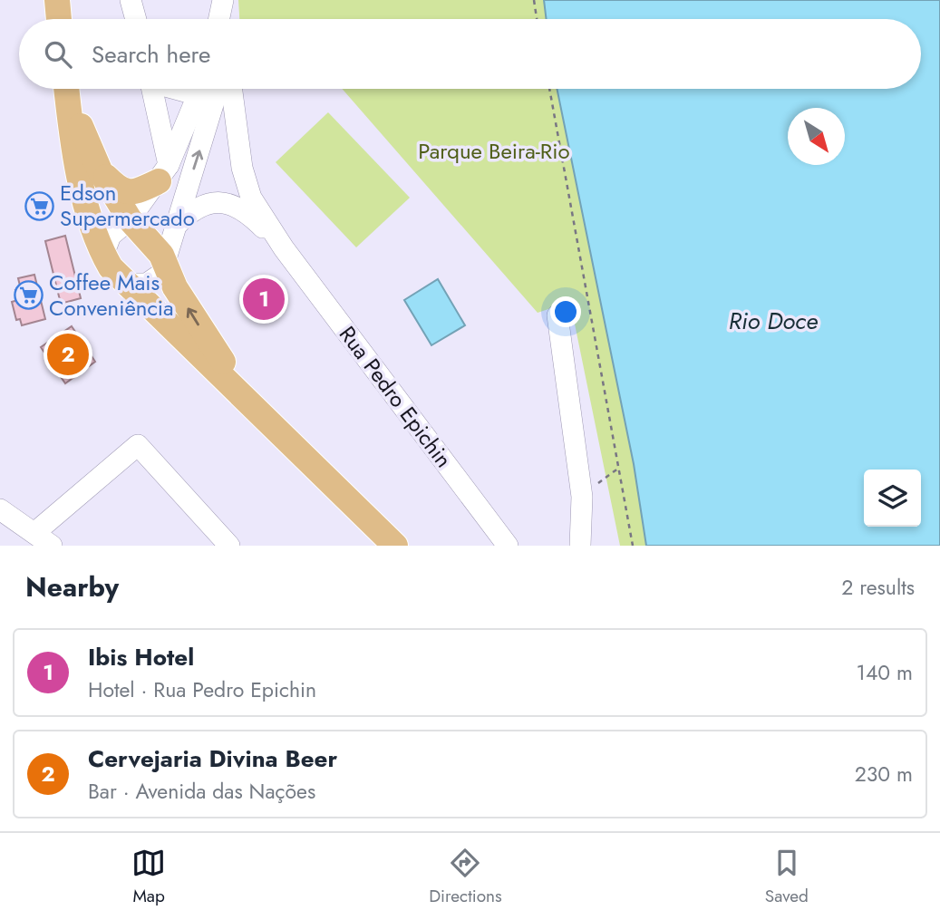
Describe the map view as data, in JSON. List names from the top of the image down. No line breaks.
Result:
{"streets":{"street":["Rua Pedro Epichin"]},"water":["Rio Doce"],"parks":["Parque Beira-Rio"],"places":{"supermarket":["Edson Supermercado","Coffee Mais Conveniência"]},"north":"bottom right","page":{"search":"Search here","pins":["1","2"],"heading":["Nearby","2 results"],"list":[{"mark":"1","name":"Ibis Hotel","note":"Hotel · Rua Pedro Epichin","value":"140 m"},{"mark":"2","name":"Cervejaria Divina Beer","note":"Bar · Avenida das Nações","value":"230 m"}],"nav":["Map","Directions","Saved"]}}
